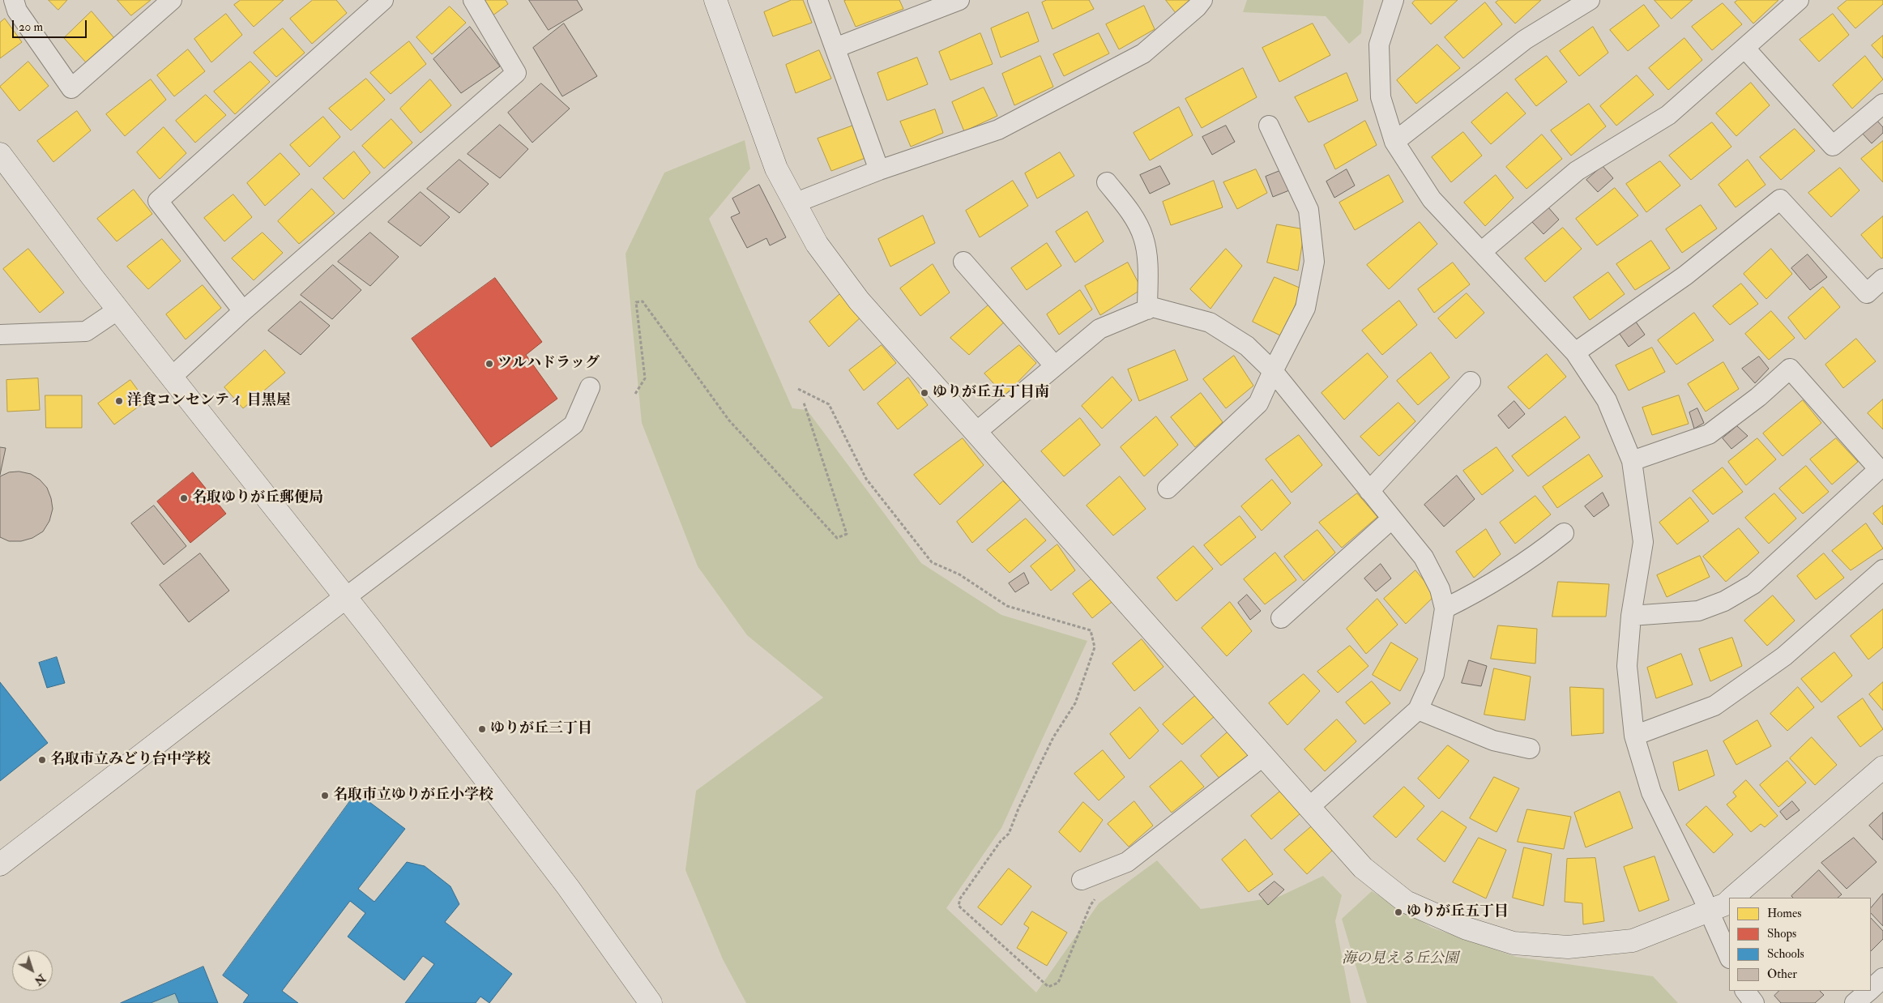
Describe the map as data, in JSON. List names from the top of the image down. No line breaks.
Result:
{"parks":["海の見える丘公園"],"places":["ツルハドラッグ","ゆりが丘五丁目南","洋食コンセンティ 目黒屋","名取ゆりが丘郵便局","ゆりが丘三丁目","名取市立みどり台中学校","名取市立ゆりが丘小学校","ゆりが丘五丁目"],"legend":["Homes","Shops","Schools","Other"],"scale_bar":"20 m","north":"bottom right"}
